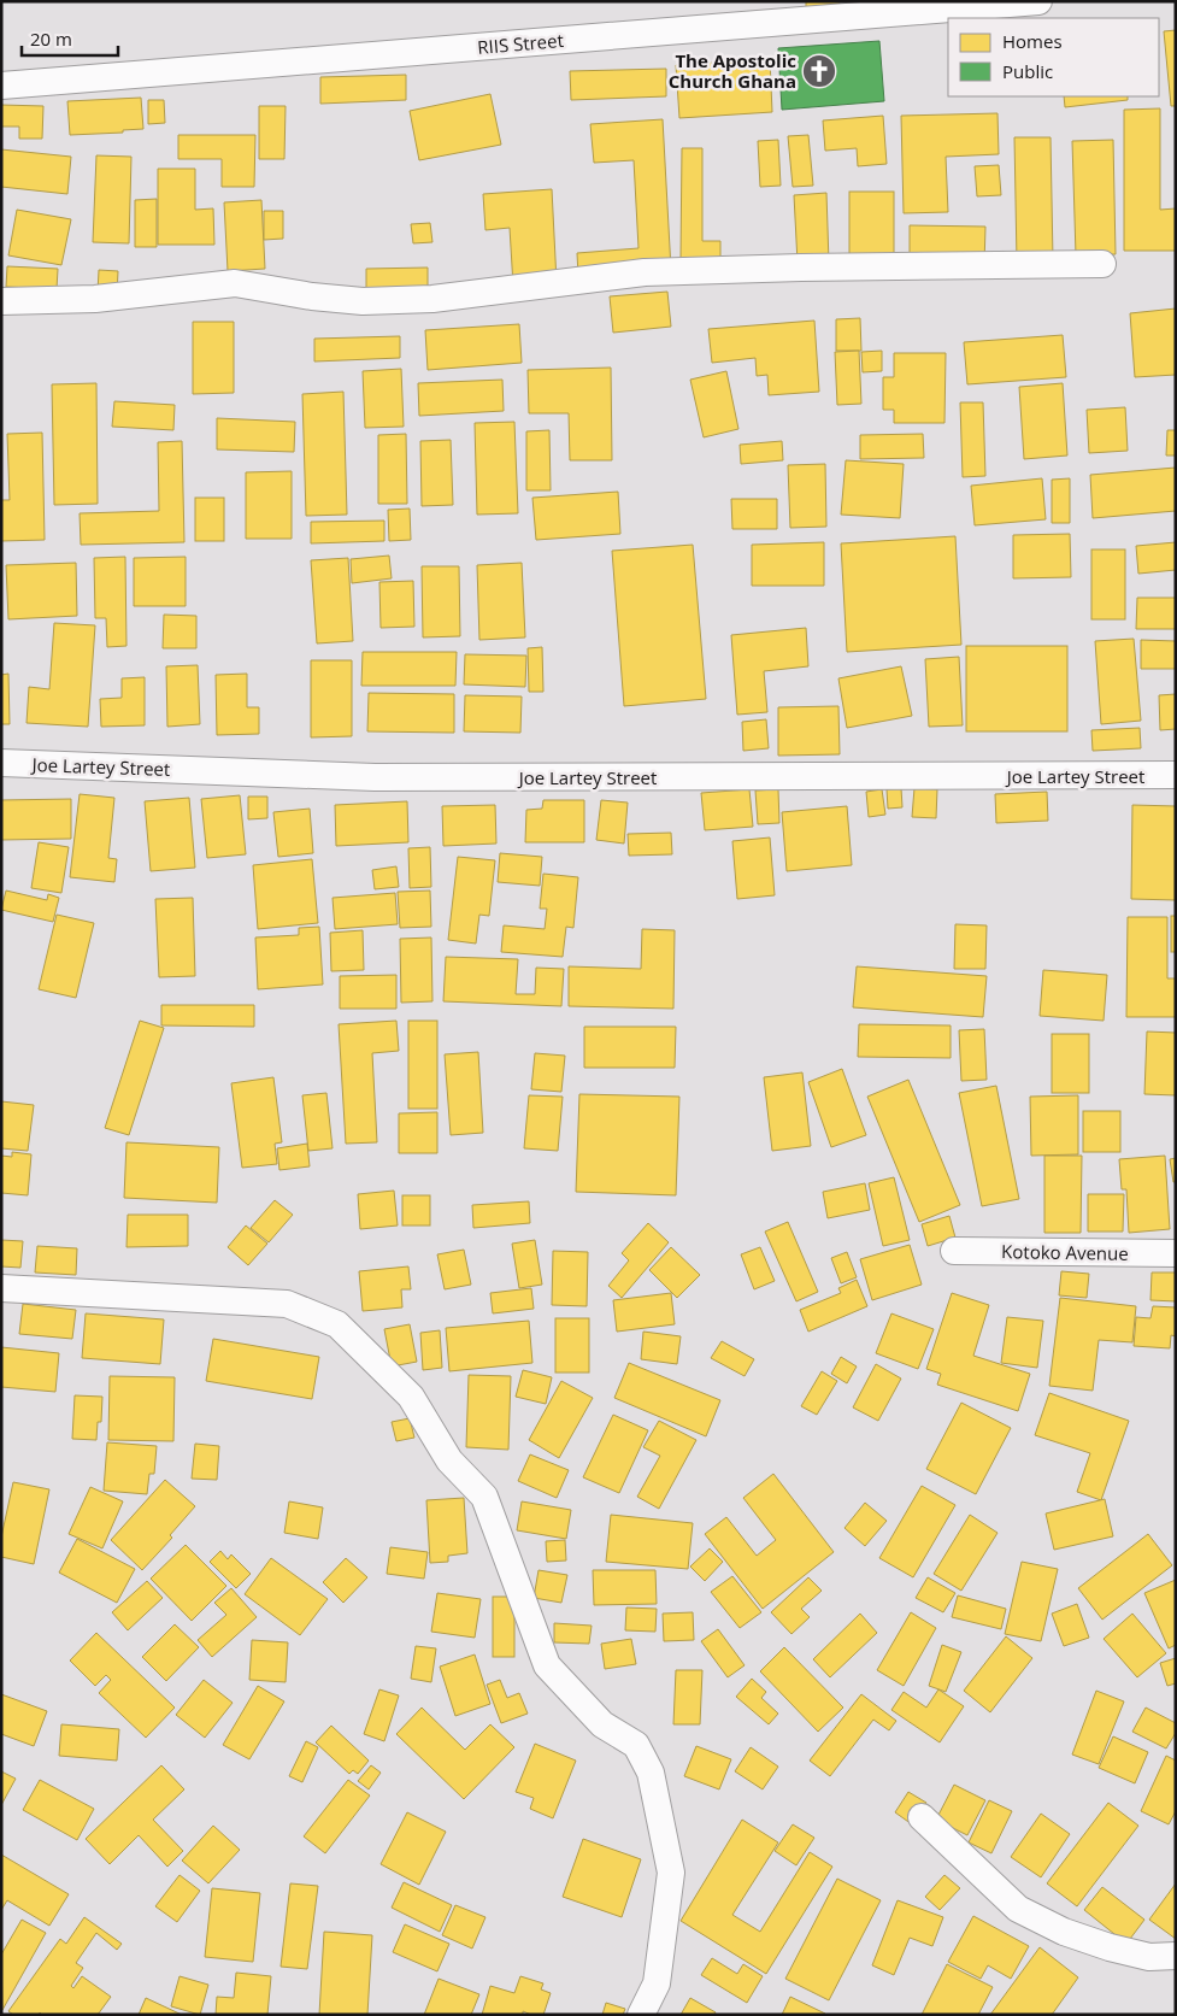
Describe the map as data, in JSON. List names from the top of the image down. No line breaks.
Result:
{"streets":{"street":["RIIS Street","Joe Lartey Street","Kotoko Avenue"]},"places":{"church":["The Apostolic Church Ghana"]},"legend":["Homes","Public"],"scale_bar":"20 m"}
